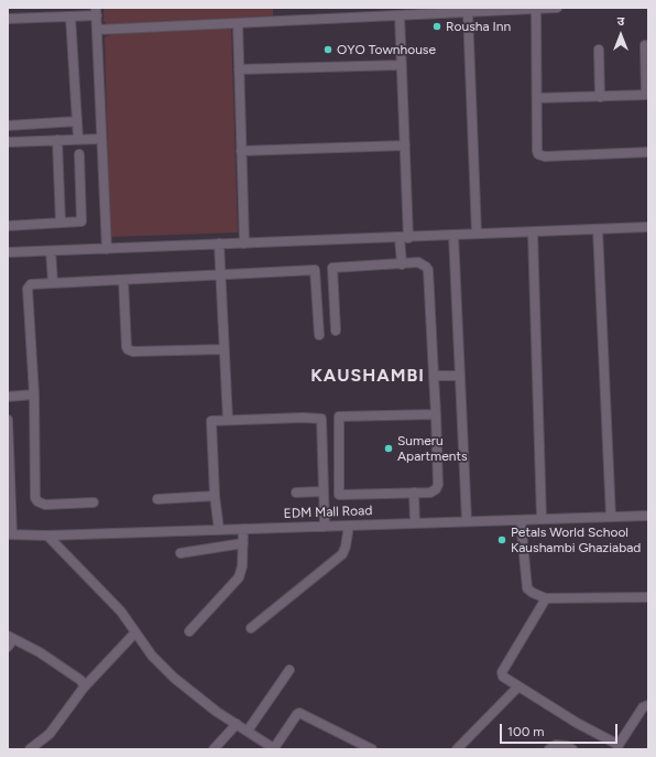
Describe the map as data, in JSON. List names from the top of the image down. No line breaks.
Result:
{"streets":{"street":["EDM Mall Road"]},"districts":["KAUSHAMBI"],"places":["Rousha Inn","OYO Townhouse","Sumeru Apartments","Petals World School Kaushambi Ghaziabad"],"scale_bar":"100 m","north":"top"}
